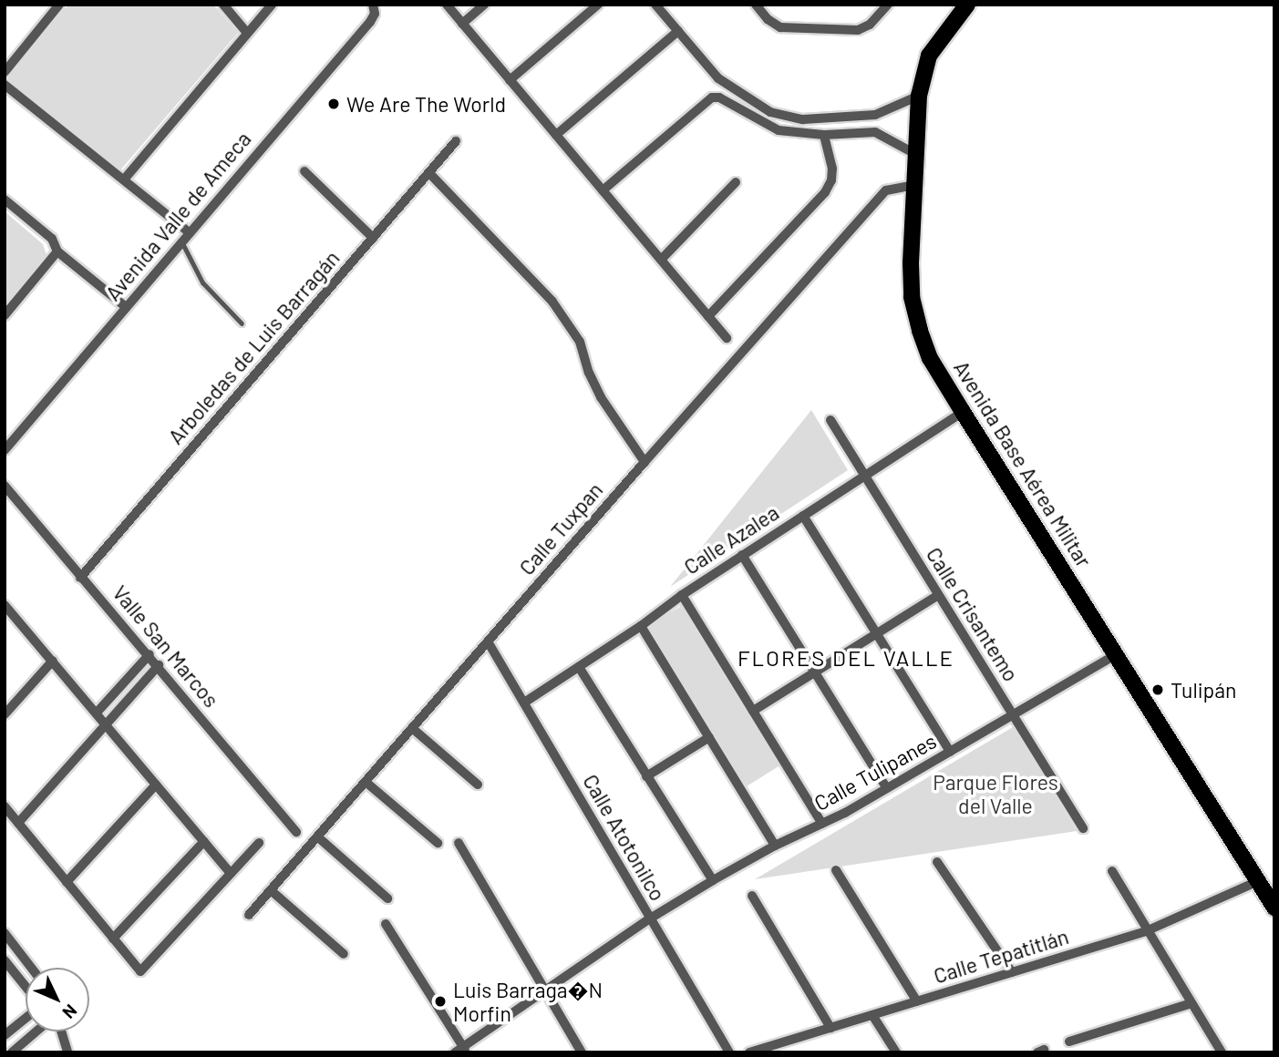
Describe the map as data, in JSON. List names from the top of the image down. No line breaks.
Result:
{"streets":{"main road":["Avenida Base Aérea Militar"],"street":["Avenida Valle de Ameca","Arboledas de Luis Barragán","Calle Tuxpan","Calle Azalea","Calle Crisantemo","Valle San Marcos","Calle Tulipanes","Calle Atotonilco","Calle Tepatitlán"]},"crossings":[["Arboledas de Luis Barragán","Valle San Marcos"],["Avenida Base Aérea Militar","Calle Tuxpan"],["Avenida Base Aérea Militar","Calle Azalea"],["Avenida Base Aérea Militar","Calle Tulipanes"],["Avenida Base Aérea Militar","Calle Tepatitlán"],["Calle Tuxpan","Calle Atotonilco"],["Calle Azalea","Calle Crisantemo"],["Calle Azalea","Calle Atotonilco"],["Calle Crisantemo","Calle Tulipanes"],["Calle Tulipanes","Calle Atotonilco"]],"districts":["FLORES DEL VALLE"],"parks":["Parque Flores del Valle"],"places":["We Are The World","Tulipán","Luis Barraga�N Morfin"],"north":"bottom right"}
